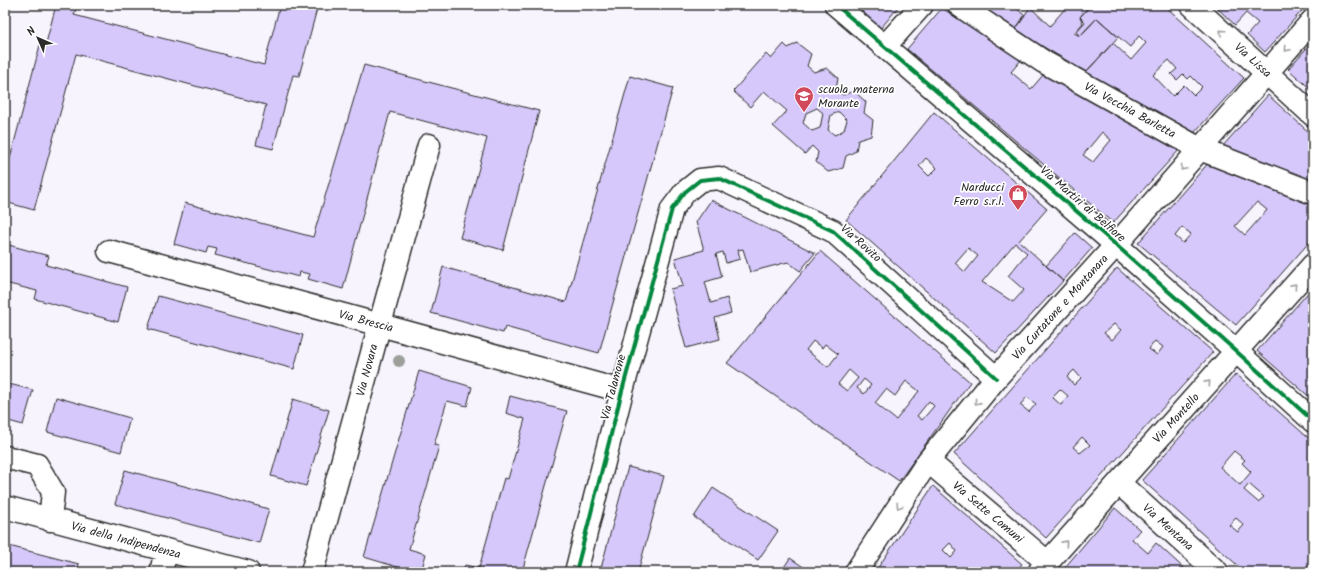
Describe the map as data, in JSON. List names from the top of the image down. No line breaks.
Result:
{"streets":{"street":["Via Lissa","Via Vecchia Barletta","Via Martiri di Belfiore","Via Rovito","Via Curtatone e Montanara","Via Brescia","Via Novara","Via Talamone","Via Montello","Via Sette Comuni","Via Mentana","Via della Indipendenza"]},"crossings":[["Via Lissa","Via Curtatone e Montanara"],["Via Vecchia Barletta","Via Curtatone e Montanara"],["Via Martiri di Belfiore","Via Curtatone e Montanara"],["Via Martiri di Belfiore","Via Montello"],["Via Rovito","Via Curtatone e Montanara"],["Via Rovito","Via Talamone"],["Via Curtatone e Montanara","Via Sette Comuni"],["Via Brescia","Via Novara"],["Via Brescia","Via Talamone"],["Via Montello","Via Sette Comuni"],["Via Montello","Via Mentana"]],"one_way":["Via Lissa","Via Curtatone e Montanara","Via Montello"],"places":{"school or university":["scuola materna Morante"],"shop":["Narducci Ferro s.r.l."]},"north":"top left"}
